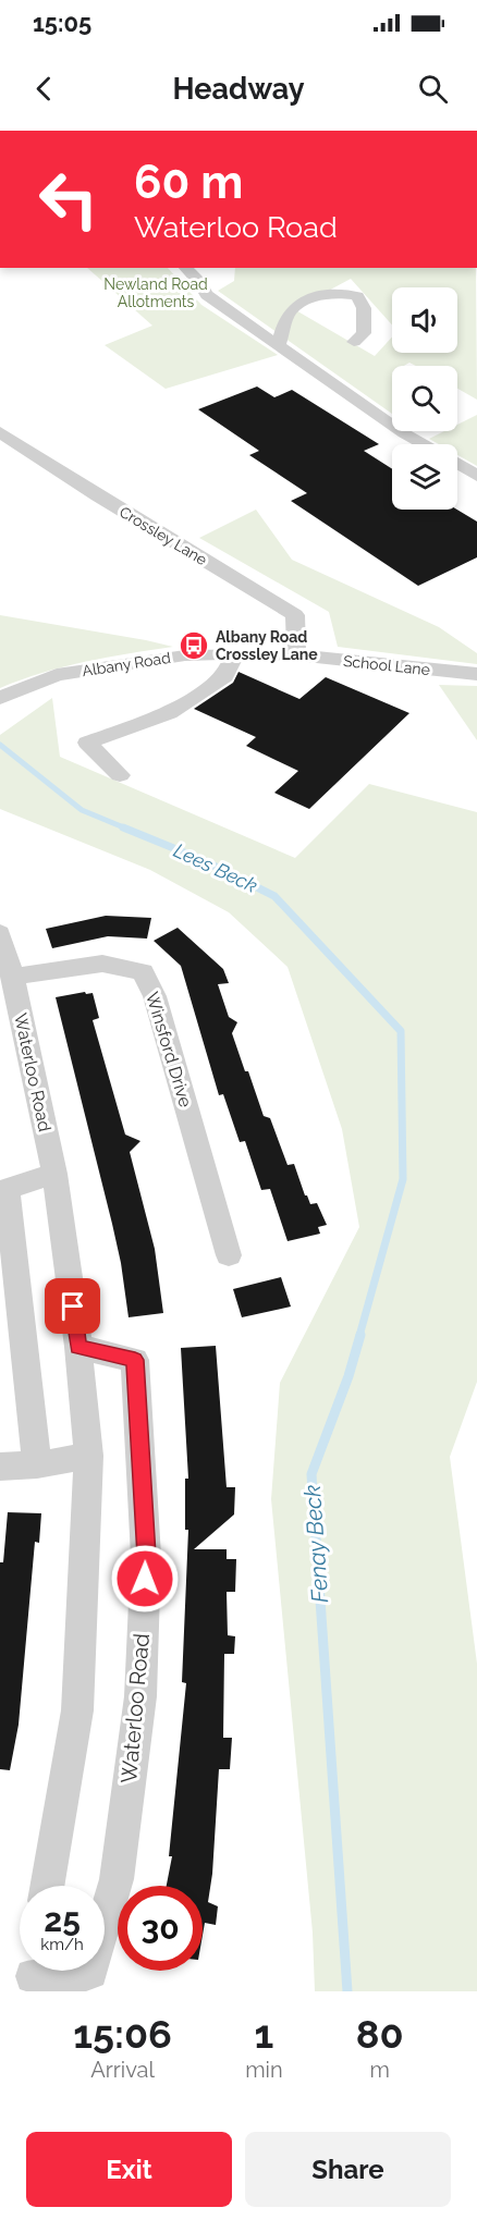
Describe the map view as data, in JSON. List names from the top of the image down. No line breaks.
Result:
{"streets":{"street":["Crossley Lane","Albany Road","School Lane","Winsford Drive","Waterloo Road"]},"crossings":[["Crossley Lane","Albany Road"],["Crossley Lane","School Lane"],["Albany Road","School Lane"],["Winsford Drive","Waterloo Road"]],"water":["Lees Beck","Fenay Beck"],"parks":["Newland Road Allotments"],"places":{"bus stop":["Albany Road Crossley Lane"]},"page":{"status":"15:05","header":"Headway","turn":["60 m","Waterloo Road"],"speed":"25 km/h","limit":"30","eta":["15:06","Arrival","1","min","80","m"],"buttons":["Exit","Share"]}}
